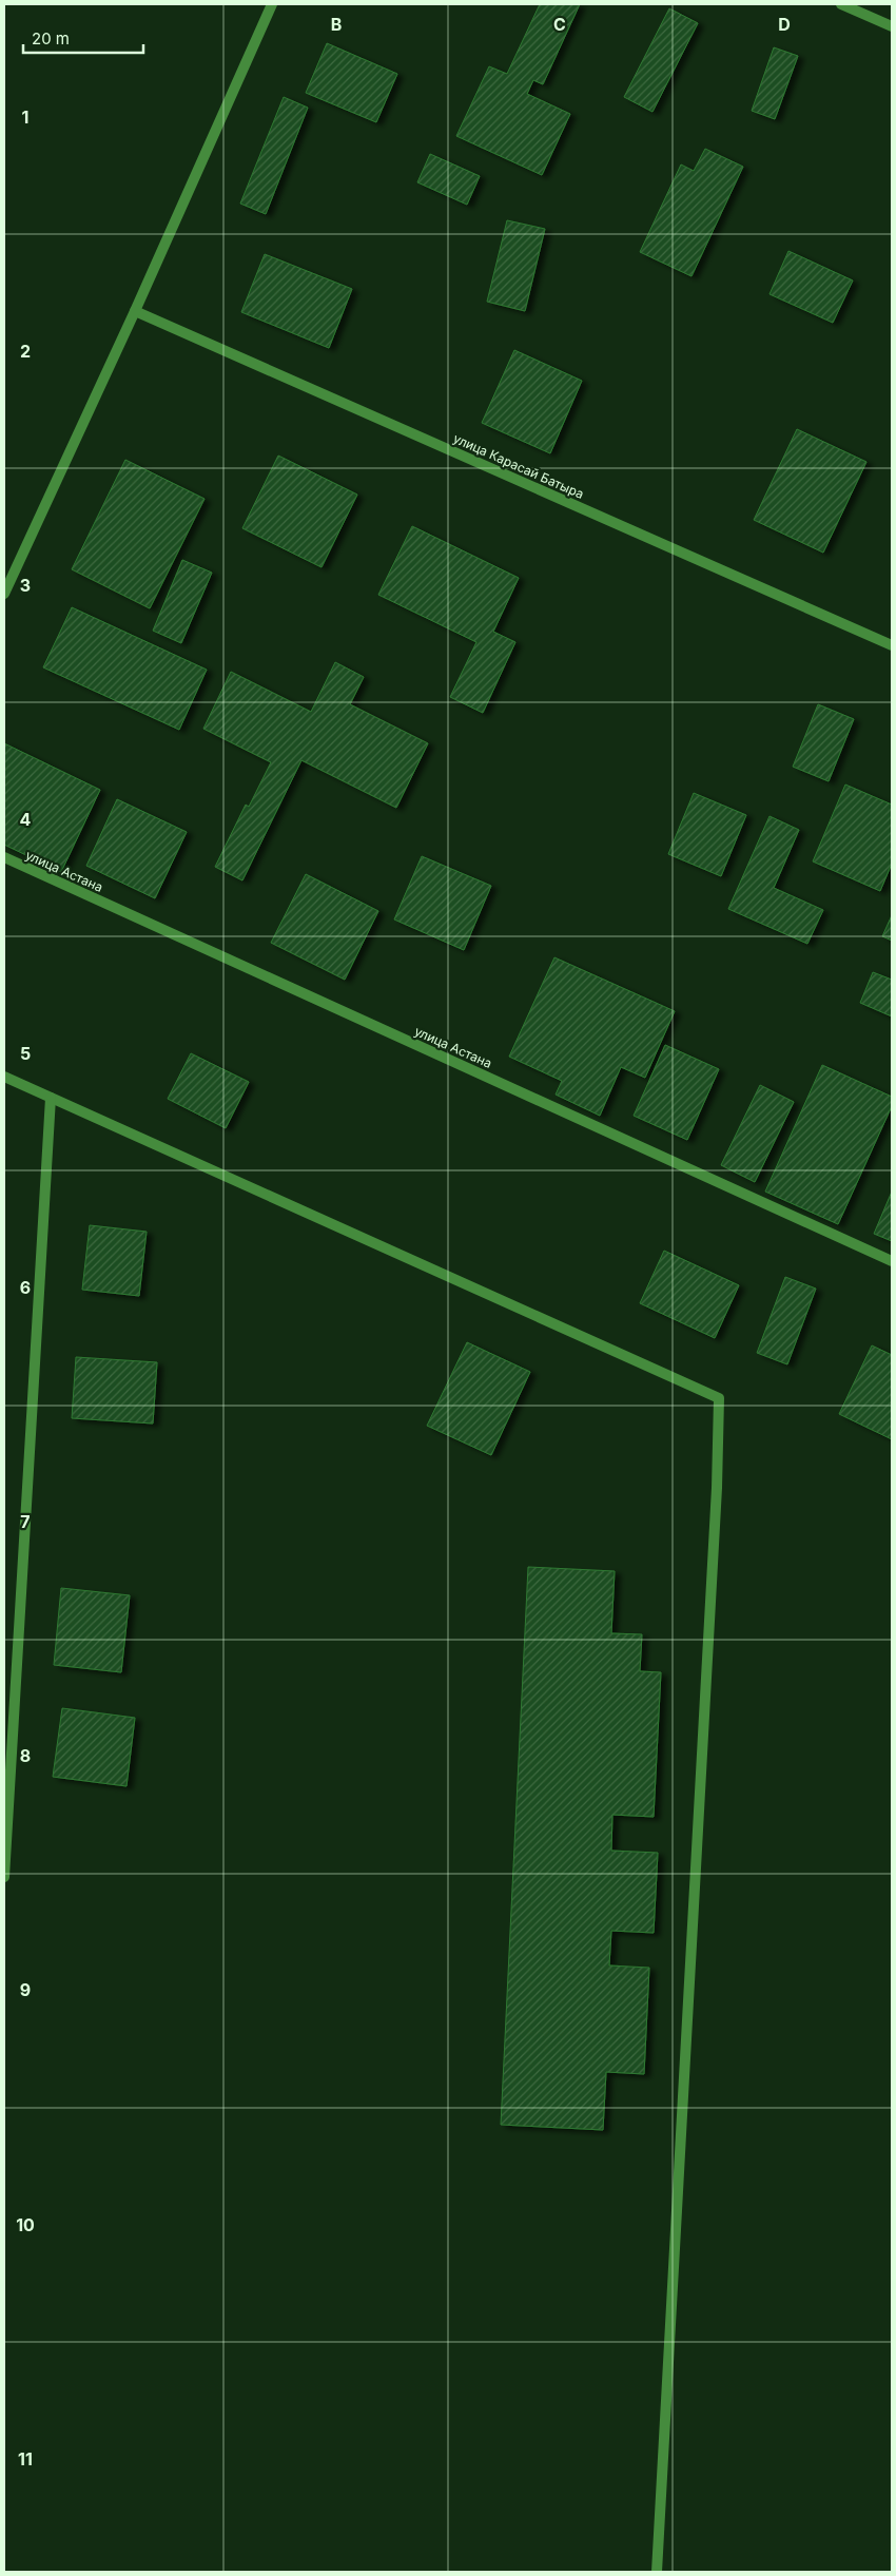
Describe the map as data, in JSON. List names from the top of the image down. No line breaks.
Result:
{"streets":{"street":["улица Карасай Батыра","улица Астана"]},"scale_bar":"20 m","grid":{"columns":["B","C","D"],"rows":["1","2","3","4","5","6","7","8","9","10","11"]}}
